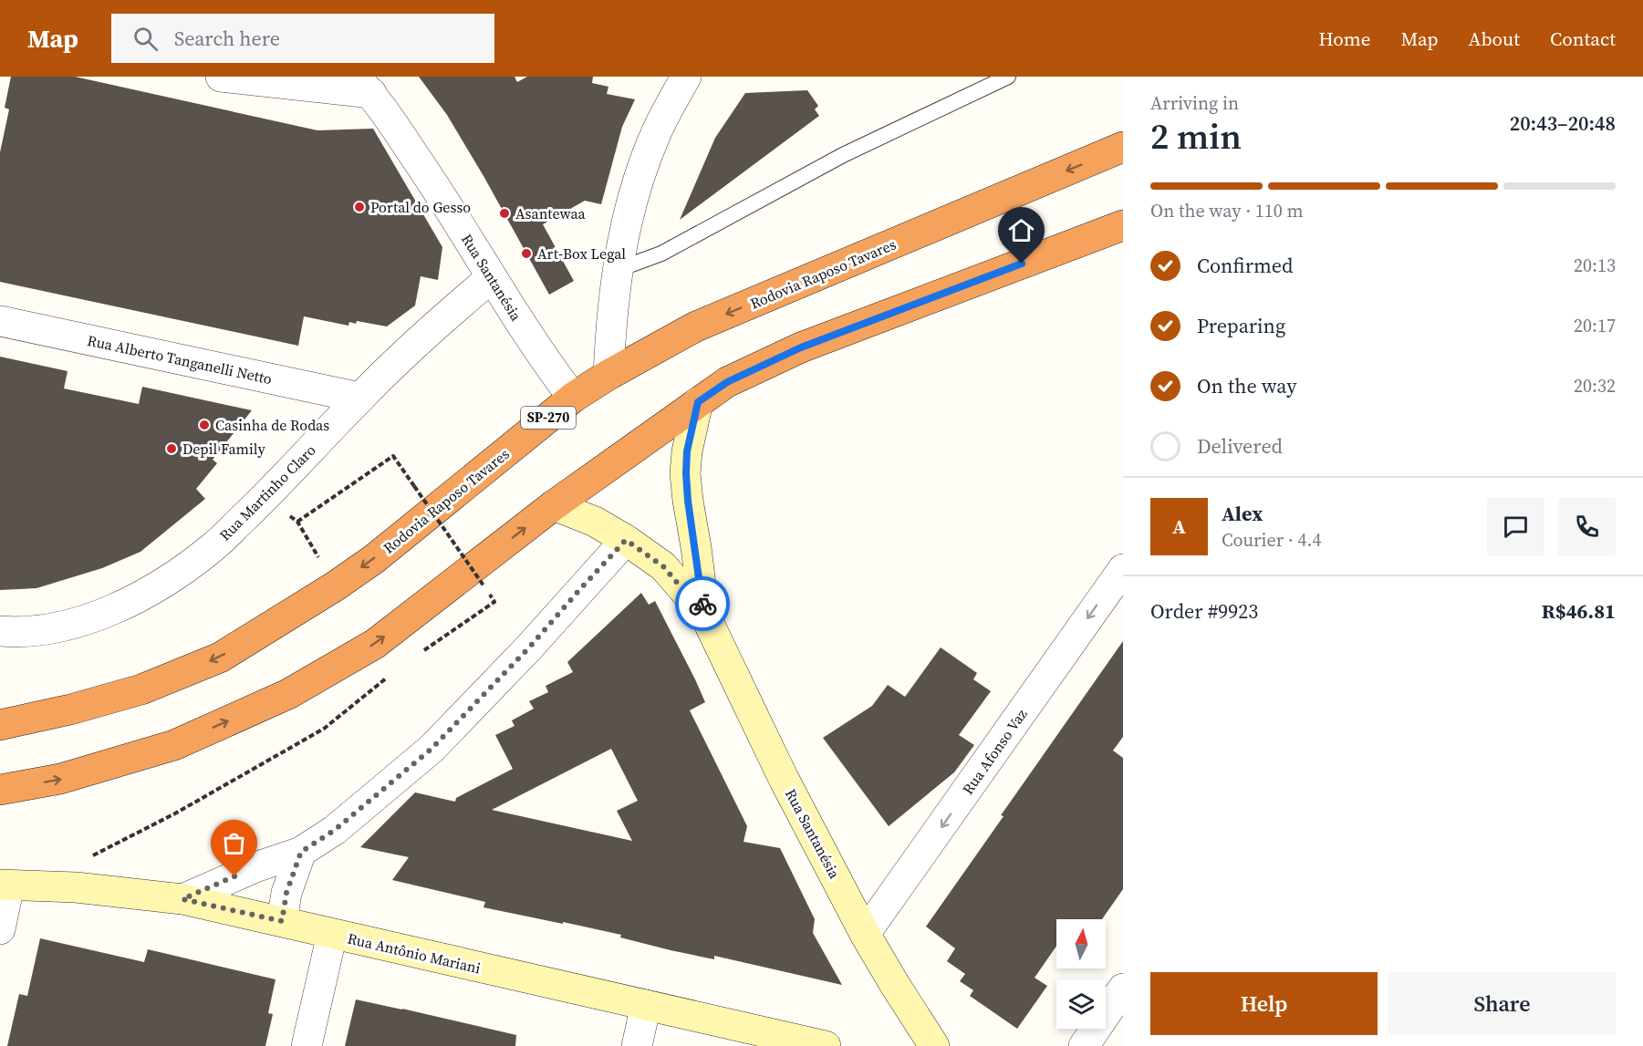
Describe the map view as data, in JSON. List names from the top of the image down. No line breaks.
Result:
{"streets":{"highway":["Rodovia Raposo Tavares","SP-270"],"main road":["Rua Santanésia","Rua Antônio Mariani"],"street":["Rua Alberto Tanganelli Netto","Rua Martinho Claro","Rua Afonso Vaz"]},"crossings":[["Rodovia Raposo Tavares","Rua Santanésia"],["Rua Santanésia","Rua Martinho Claro"],["Rua Santanésia","Rua Afonso Vaz"],["Rua Alberto Tanganelli Netto","Rua Martinho Claro"]],"one_way":["Rua Afonso Vaz"],"places":["Portal do Gesso","Asantewaa","Art-Box Legal","Casinha de Rodas","Depil Family"],"north":"top","page":{"header":"Map","search":"Search here","nav":["Home","Map","About","Contact"],"heading":["2 min","Arriving in","20:43–20:48"],"panel":["Alex","Courier · 4.4","Order #9923","R$46.81"],"bar":"On the way · 110 m","list":[["Confirmed","20:13"],["Preparing","20:17"],["On the way","20:32"],"Delivered"],"round":"A","buttons":["Help","Share"]}}
